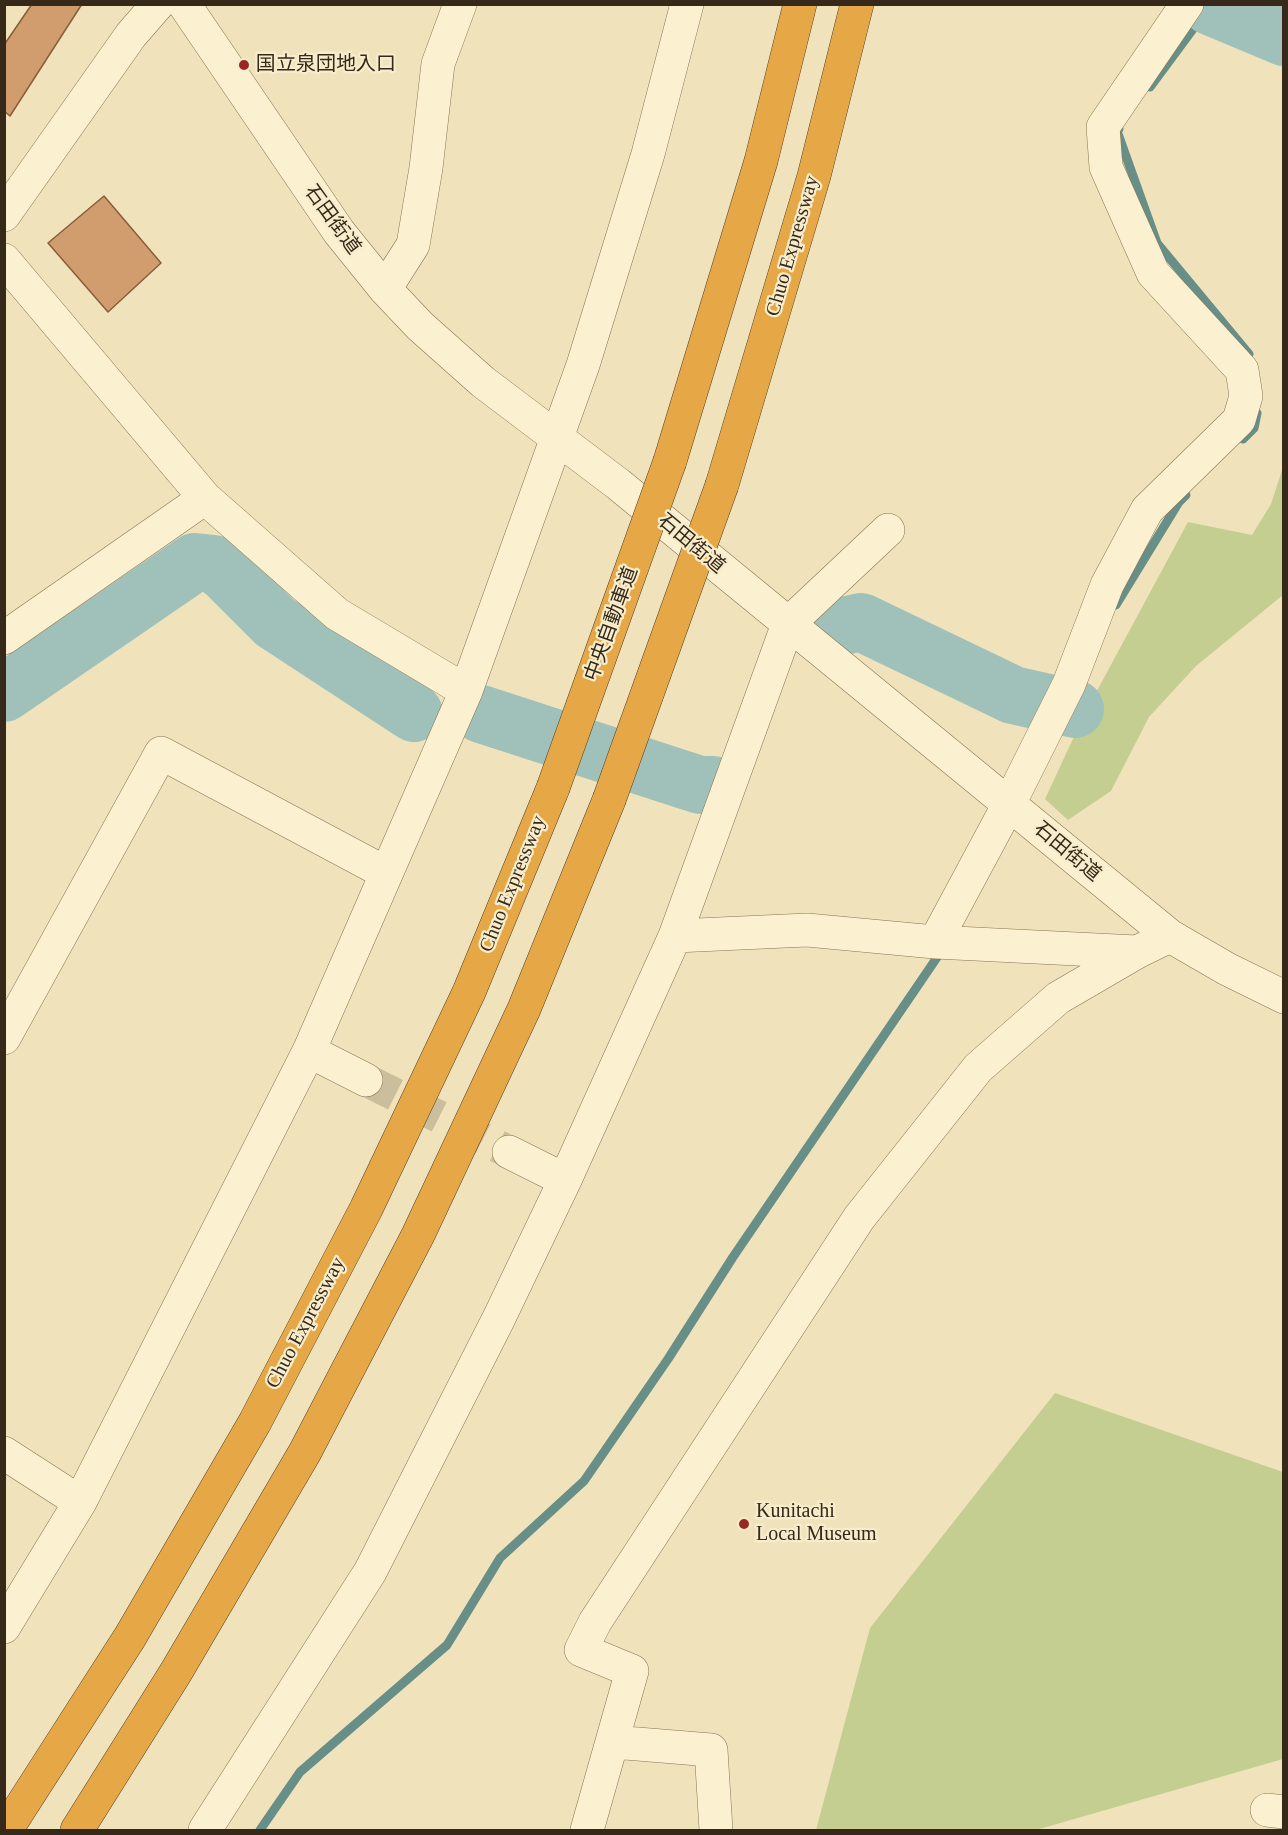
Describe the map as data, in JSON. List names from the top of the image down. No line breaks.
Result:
{"streets":{"highway":["Chuo Expressway","中央自動車道"],"street":["石田街道"]},"crossings":[["Chuo Expressway","中央自動車道"]],"places":["国立泉団地入口","Kunitachi Local Museum"]}
